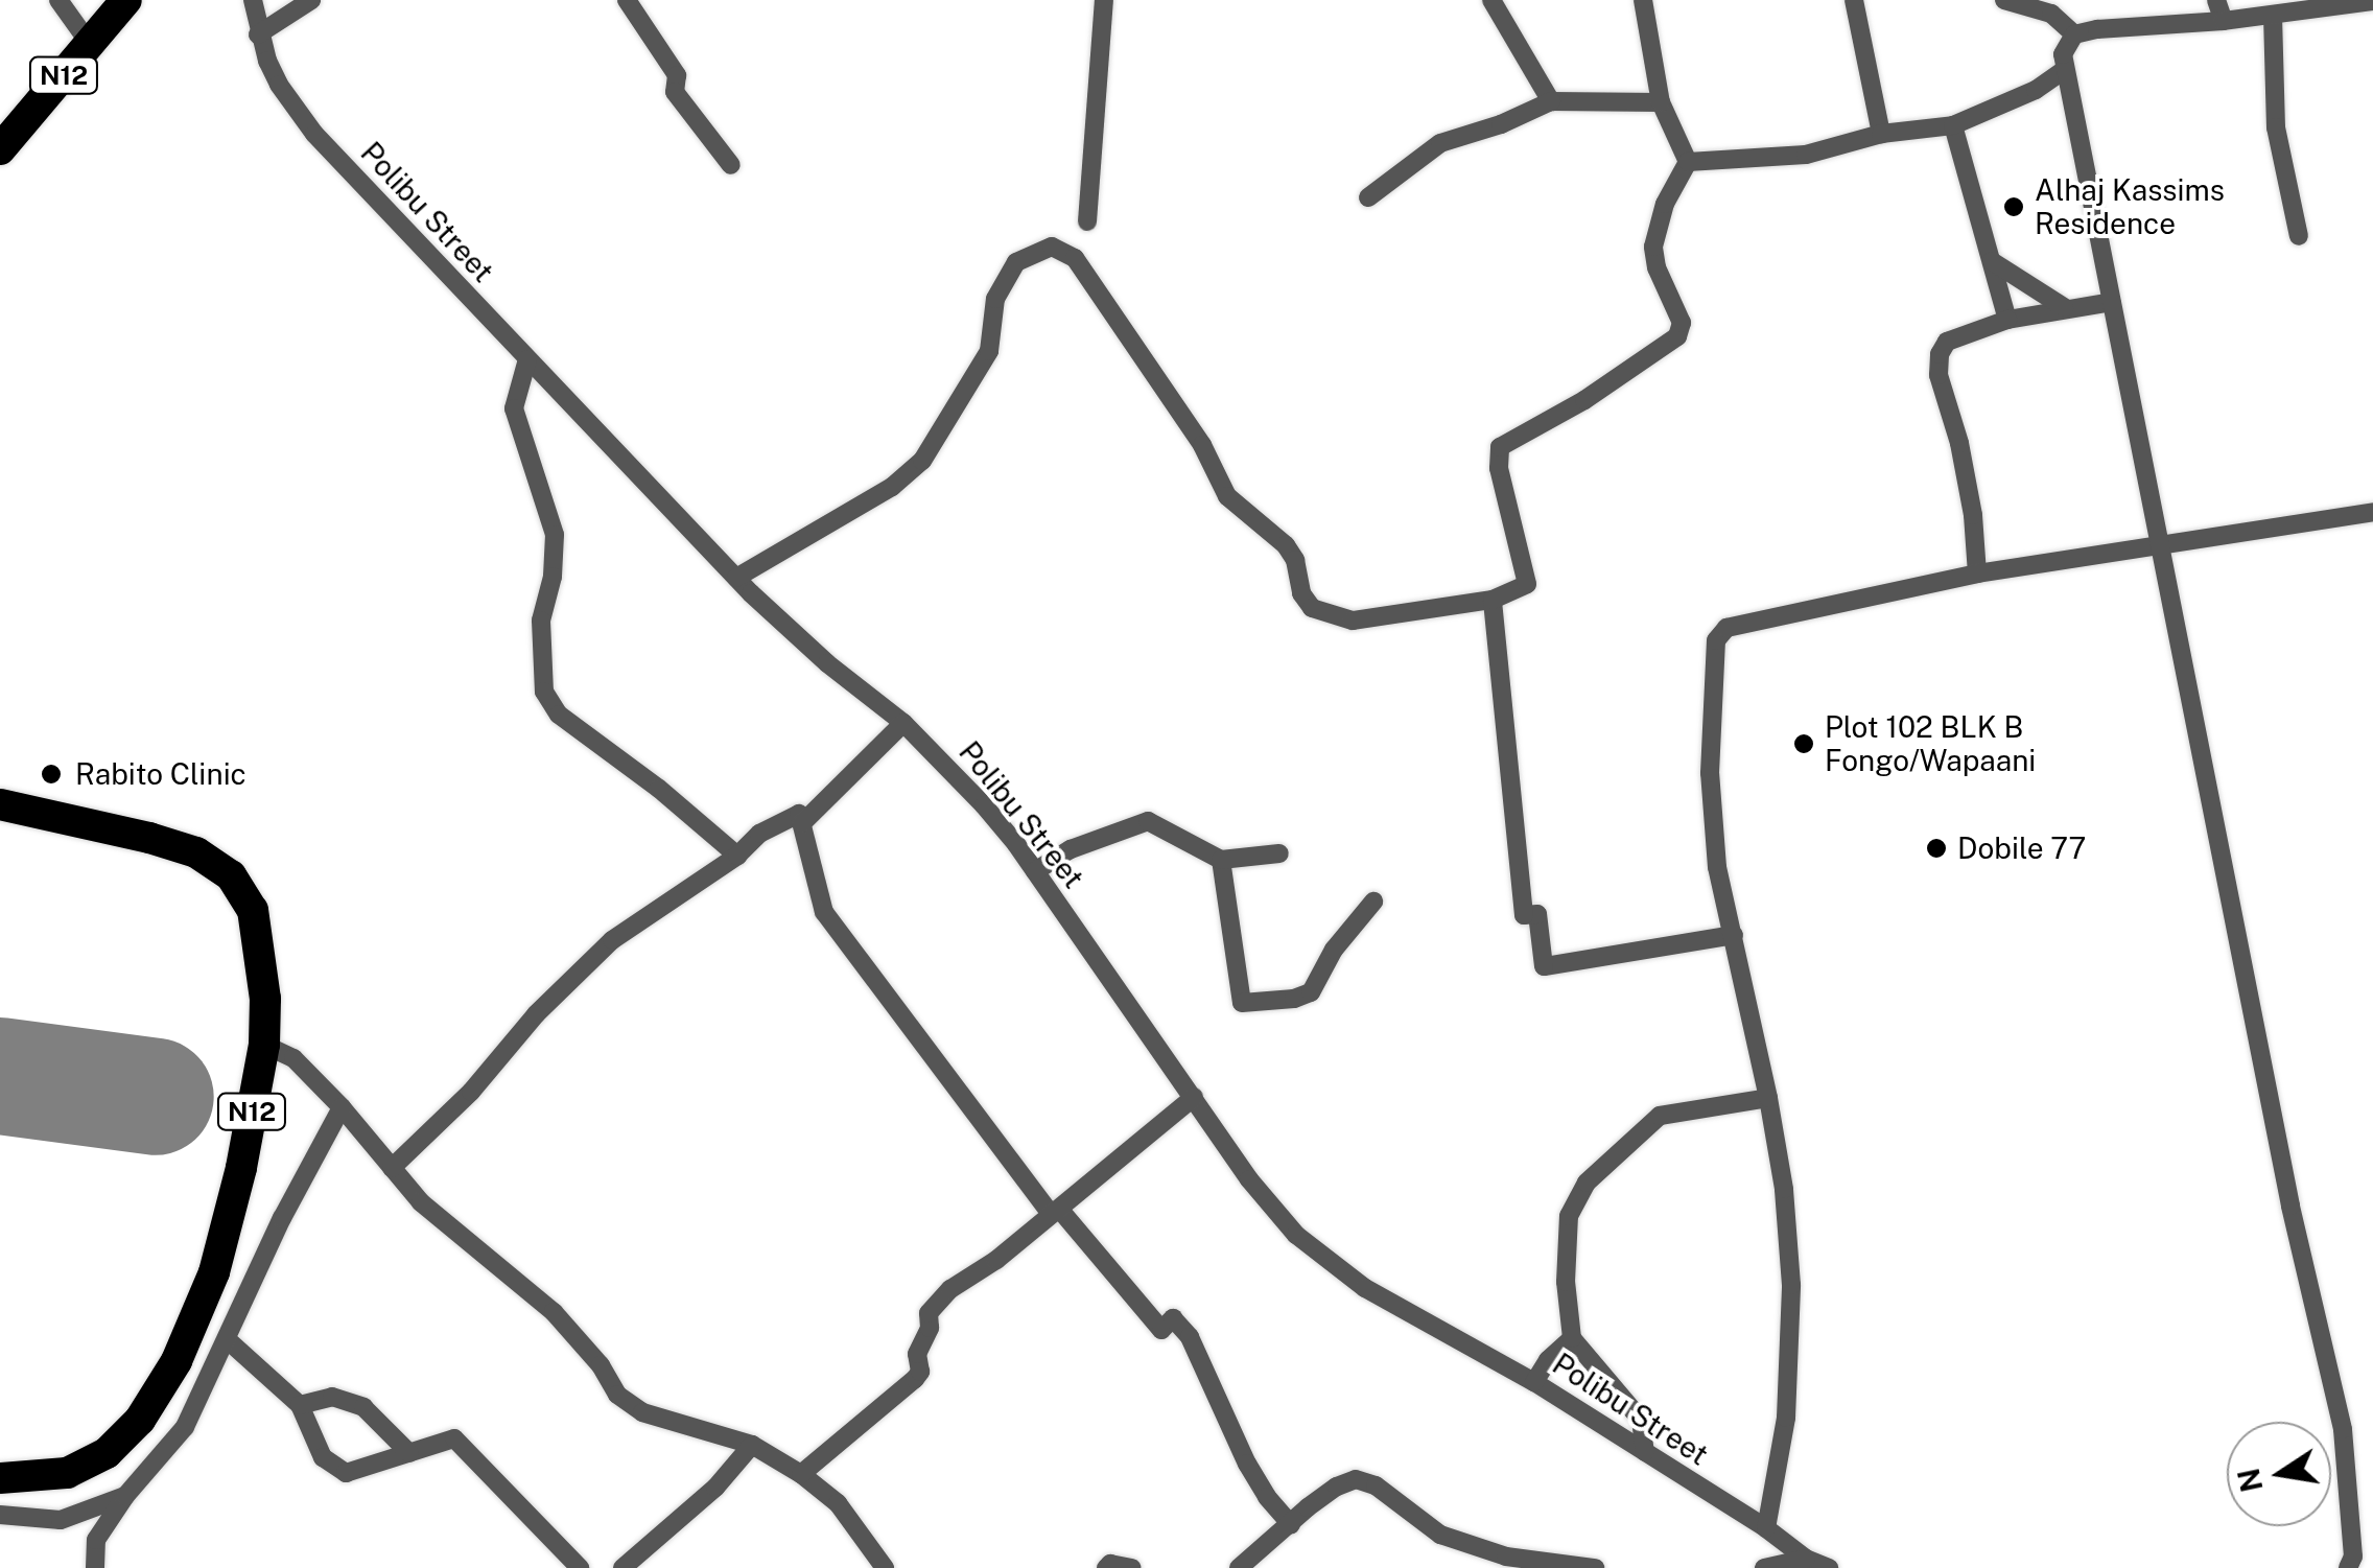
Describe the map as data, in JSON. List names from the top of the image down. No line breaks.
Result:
{"streets":{"highway":["N12"],"street":["Polibu Street"]},"places":["Alhaj Kassims Residence","Plot 102 BLK B Fongo/Wapaani","Rabito Clinic","Dobile 77"],"north":"left"}
